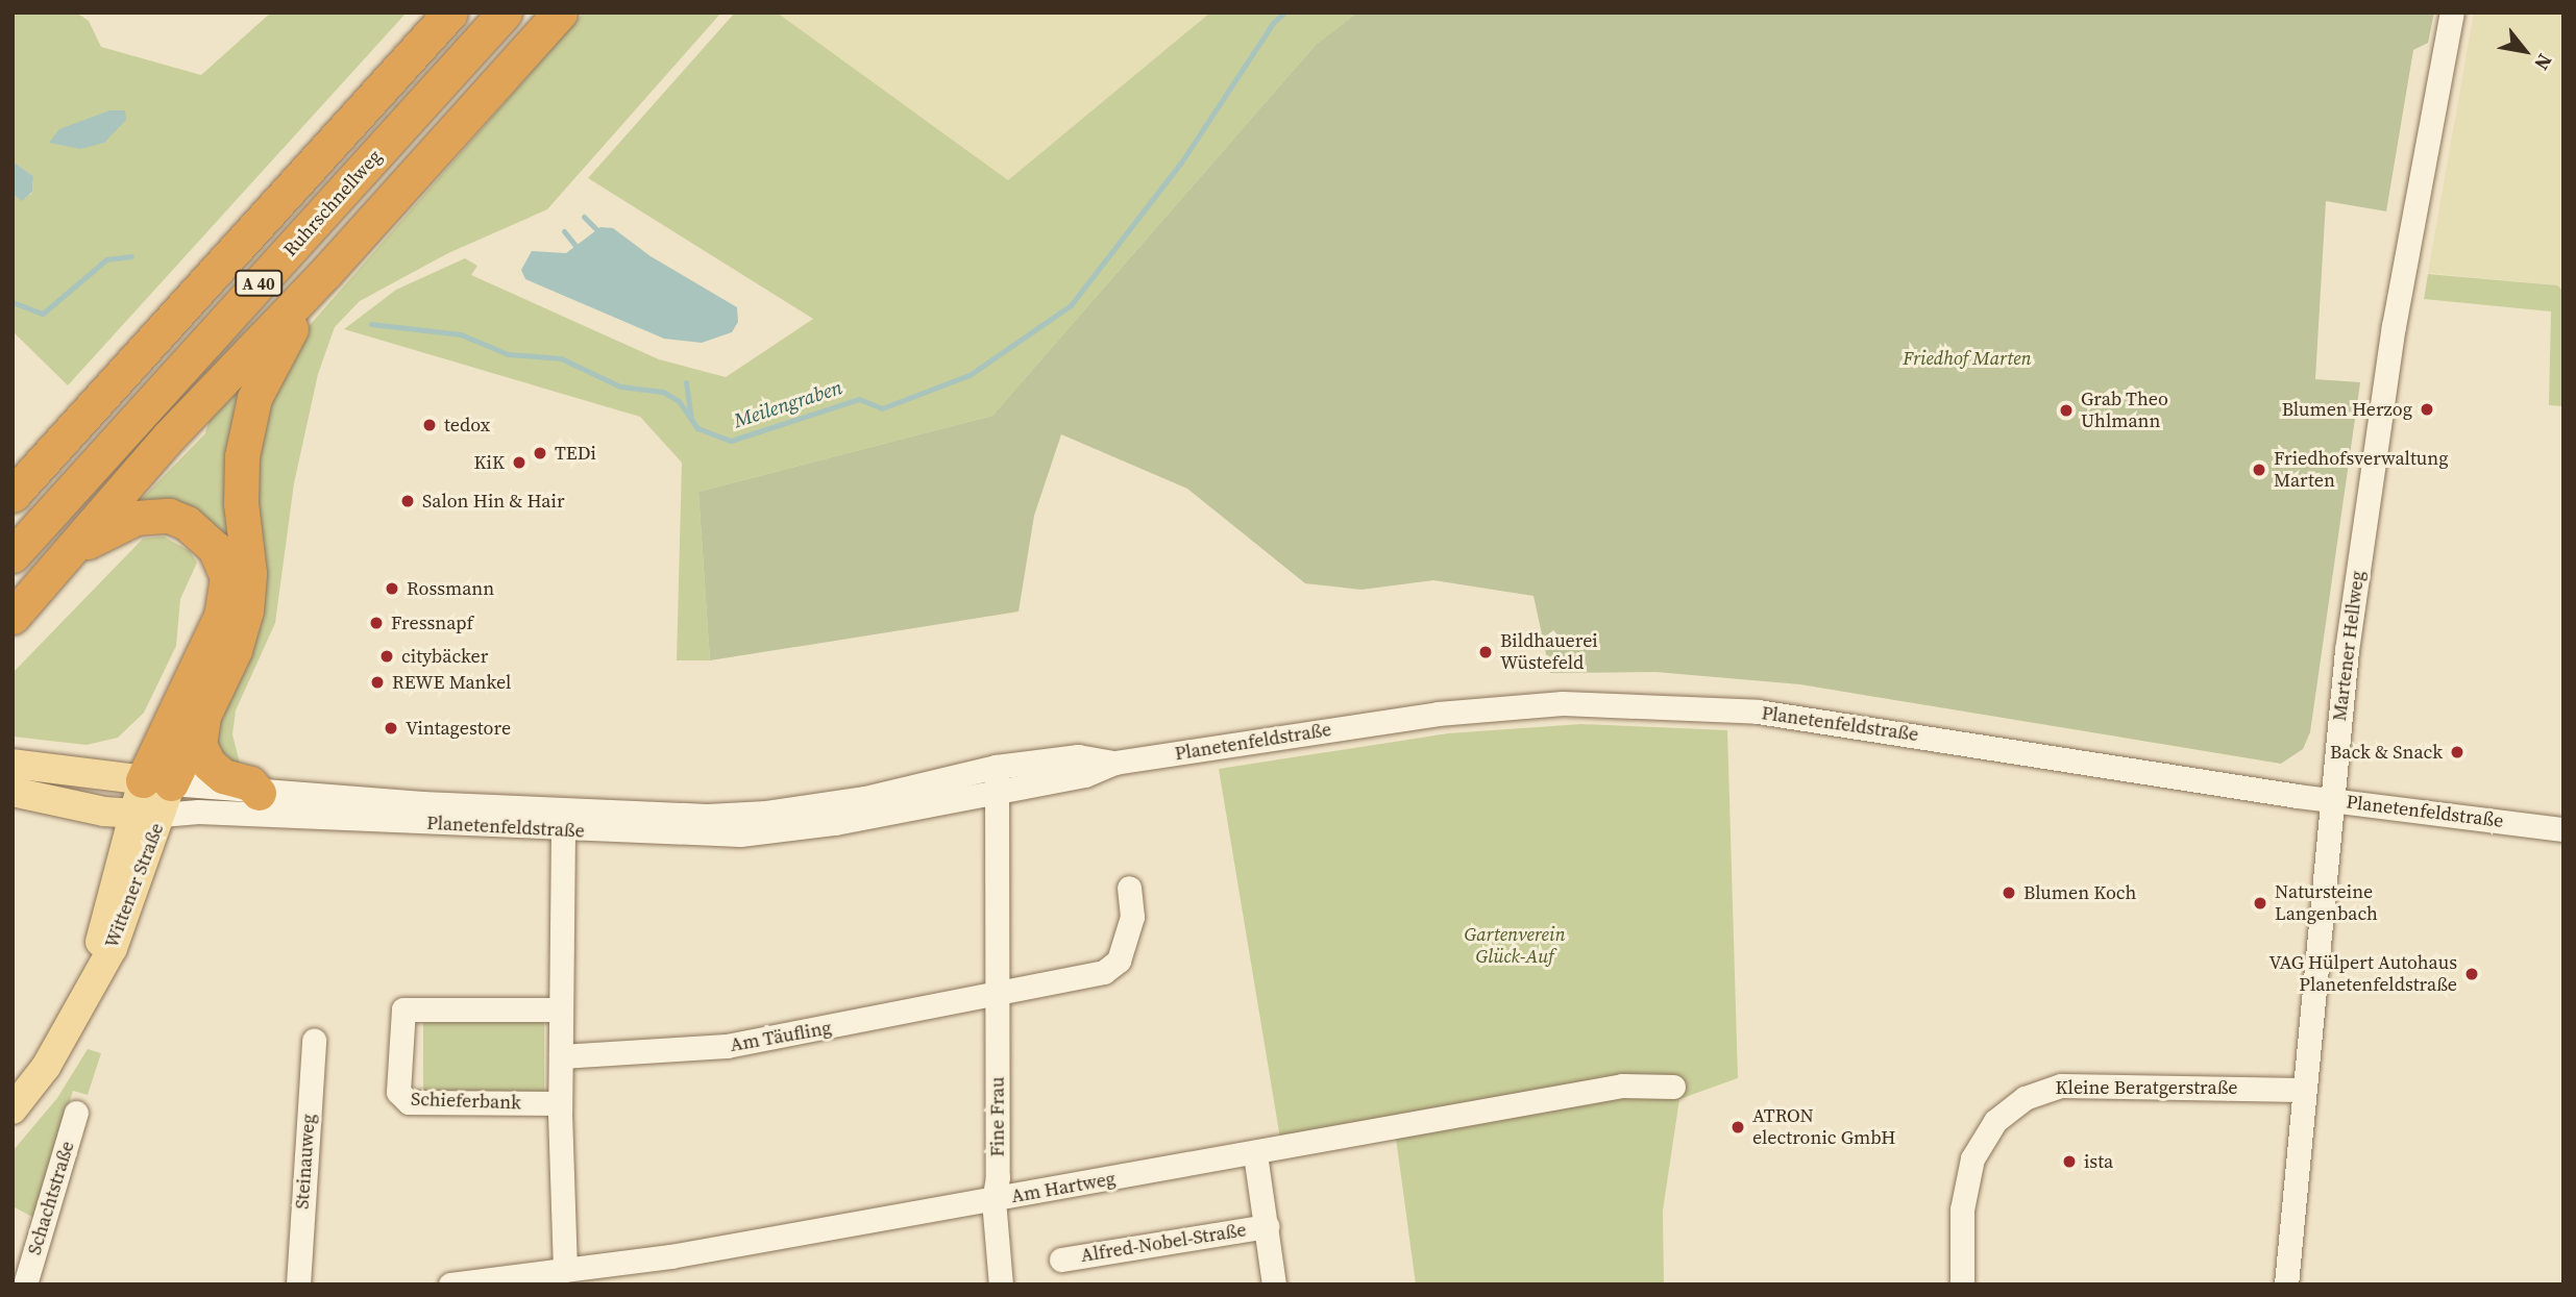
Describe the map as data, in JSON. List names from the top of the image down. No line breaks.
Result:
{"streets":{"highway":["Ruhrschnellweg","A 40"],"main road":["Planetenfeldstraße","Wittener Straße"],"street":["Martener Hellweg","Am Täufling","Kleine Beratgerstraße","Schieferbank","Fine Frau","Steinauweg","Am Hartweg","Schachtstraße","Alfred-Nobel-Straße"]},"crossings":[["Martener Hellweg","Planetenfeldstraße"],["Martener Hellweg","Kleine Beratgerstraße"],["Planetenfeldstraße","Wittener Straße"],["Planetenfeldstraße","Fine Frau"],["Am Täufling","Fine Frau"],["Fine Frau","Am Hartweg"],["Am Hartweg","Alfred-Nobel-Straße"]],"water":["Meilengraben"],"parks":["Friedhof Marten","Gartenverein Glück-Auf"],"places":["Blumen Herzog","Grab Theo Uhlmann","tedox","TEDi","KiK","Friedhofsverwaltung Marten","Salon Hin & Hair","Rossmann","Fressnapf","Bildhauerei Wüstefeld","citybäcker","REWE Mankel","Vintagestore","Back & Snack","Blumen Koch","Natursteine Langenbach","VAG Hülpert Autohaus Planetenfeldstraße","ATRON electronic GmbH","ista"],"north":"bottom right"}
